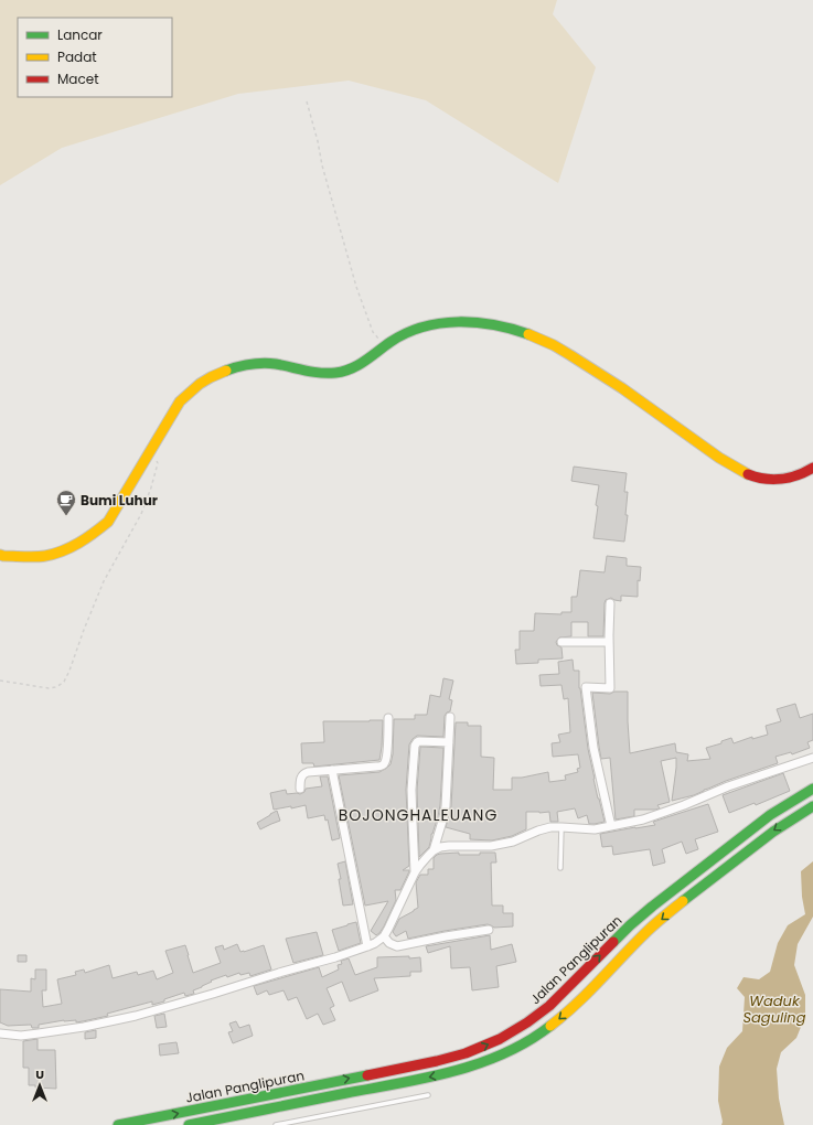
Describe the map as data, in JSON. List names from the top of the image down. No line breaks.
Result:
{"streets":{"main road":["Jalan Panglipuran"]},"districts":["BOJONGHALEUANG"],"water":["Waduk Saguling"],"places":{"cafe":["Bumi Luhur"]},"legend":["Lancar","Padat","Macet"],"north":"top"}
